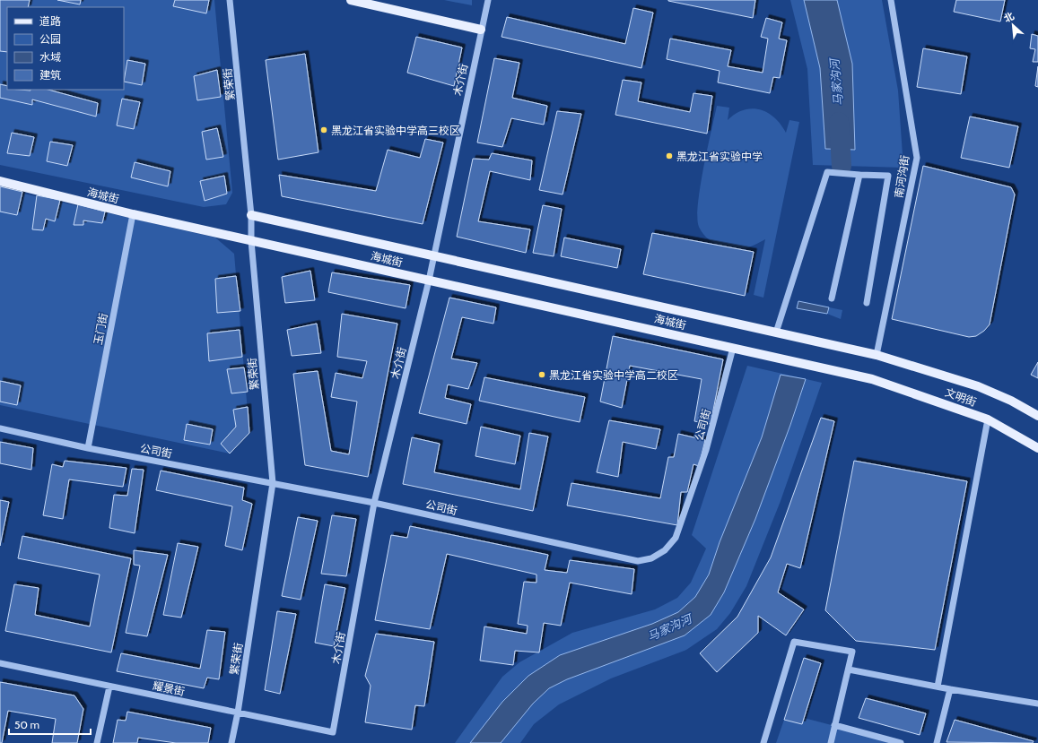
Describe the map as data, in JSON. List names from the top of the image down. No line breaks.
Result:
{"streets":{"main road":["海城街","文明街"],"street":["木介街","繁荣街","南河沟街","玉门街","公司街","耀景街"]},"crossings":[["木介街","海城街"],["木介街","公司街"],["木介街","耀景街"],["繁荣街","海城街"],["繁荣街","公司街"],["繁荣街","耀景街"],["南河沟街","海城街"],["南河沟街","文明街"],["海城街","玉门街"],["海城街","文明街"],["海城街","公司街"],["玉门街","公司街"]],"water":["马家沟河"],"places":["黑龙江省实验中学高三校区","黑龙江省实验中学","黑龙江省实验中学高二校区"],"legend":["道路","公园","水域","建筑"],"scale_bar":"50 m","north":"top left"}
